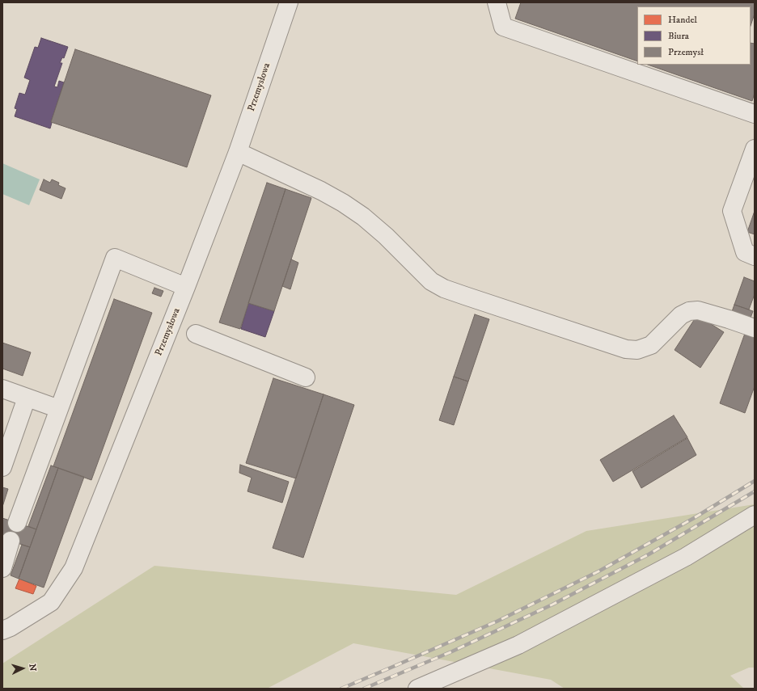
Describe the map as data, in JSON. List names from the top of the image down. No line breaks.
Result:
{"streets":{"street":["Przemysłowa"]},"legend":["Handel","Biura","Przemysł"],"north":"right"}
